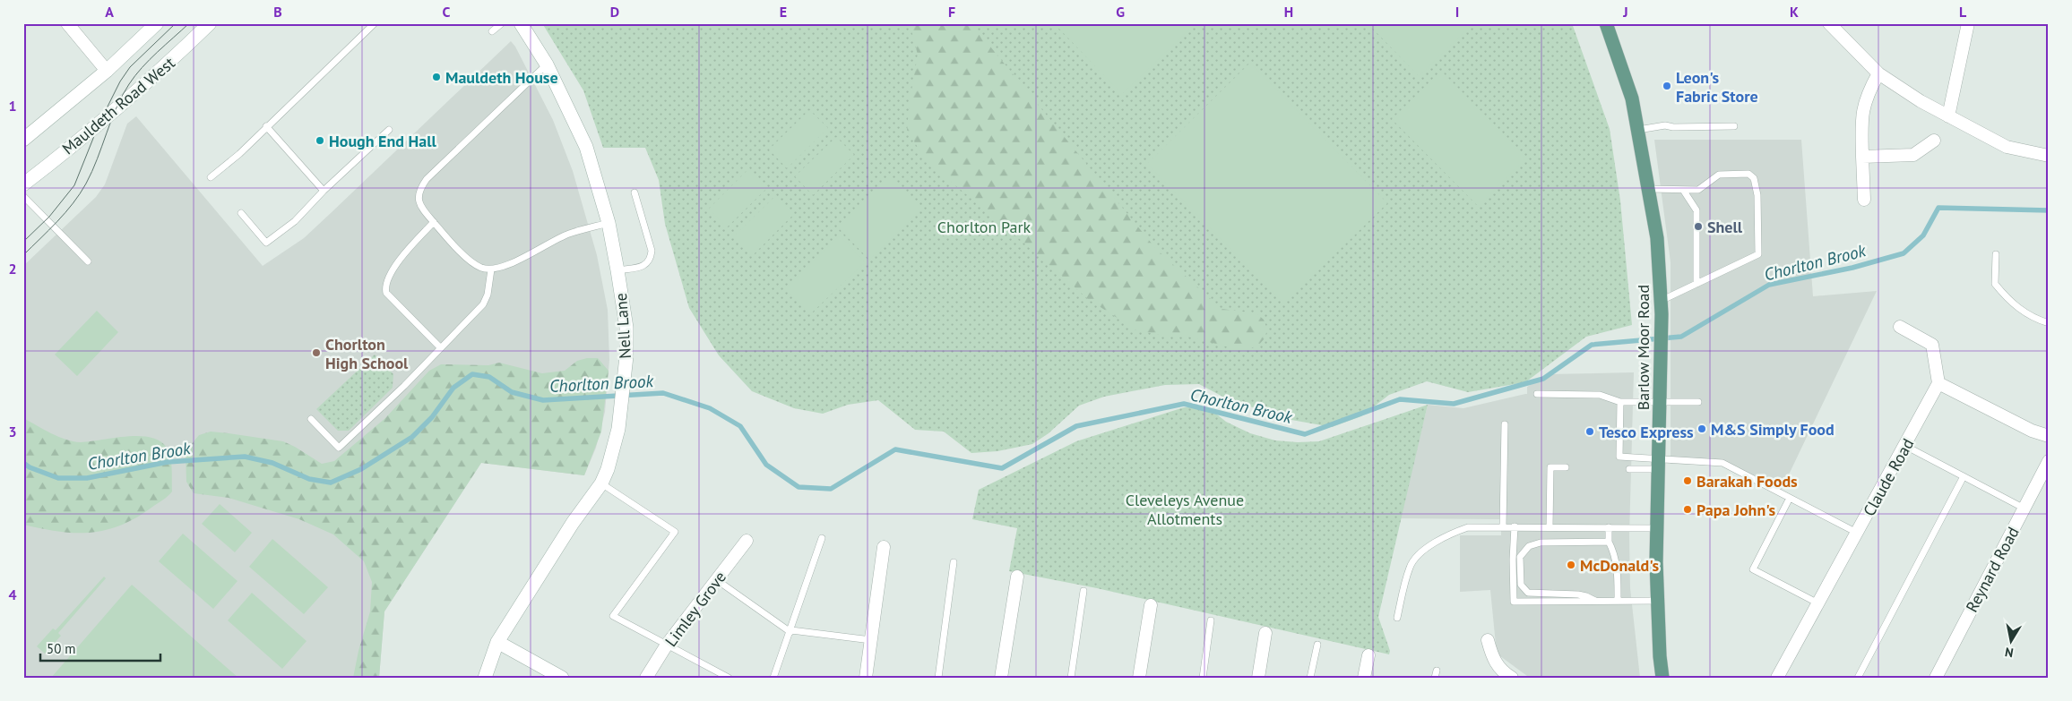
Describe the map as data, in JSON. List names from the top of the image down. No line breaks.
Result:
{"streets":{"main road":["Barlow Moor Road"],"street":["Mauldeth Road West","Nell Lane","Claude Road","Reynard Road","Limley Grove"]},"water":["Chorlton Brook"],"parks":["Chorlton Park","Cleveleys Avenue Allotments"],"places":["Mauldeth House","Leon's Fabric Store","Hough End Hall","Shell","Chorlton High School","M&S Simply Food","Tesco Express","Barakah Foods","Papa John's","McDonald's"],"scale_bar":"50 m","north":"bottom","grid":{"columns":["A","B","C","D","E","F","G","H","I","J","K","L"],"rows":["1","2","3","4"]}}
